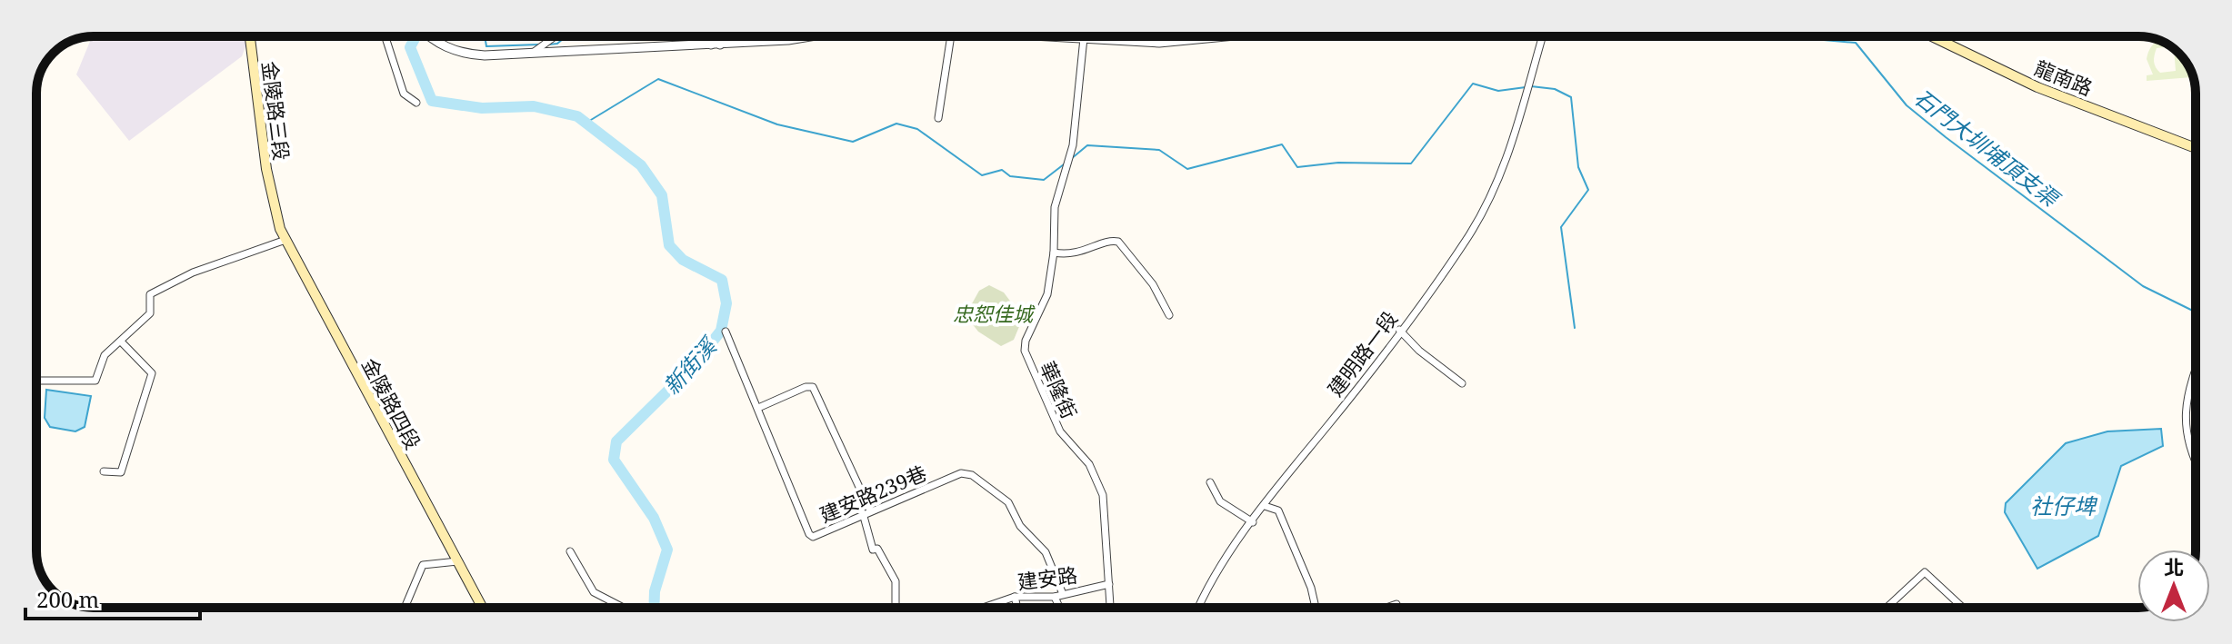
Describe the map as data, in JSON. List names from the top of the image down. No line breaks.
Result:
{"streets":{"main road":["龍南路","金陵路三段","金陵路四段"],"street":["建明路一段","華隆街","建安路239巷","建安路"]},"crossings":[["金陵路三段","金陵路四段"],["華隆街","建安路"],["建安路239巷","建安路"]],"water":["石門大圳埔頂支渠","新街溪","社仔埤"],"parks":["忠恕佳城"],"scale_bar":"200 m","north":"top"}
